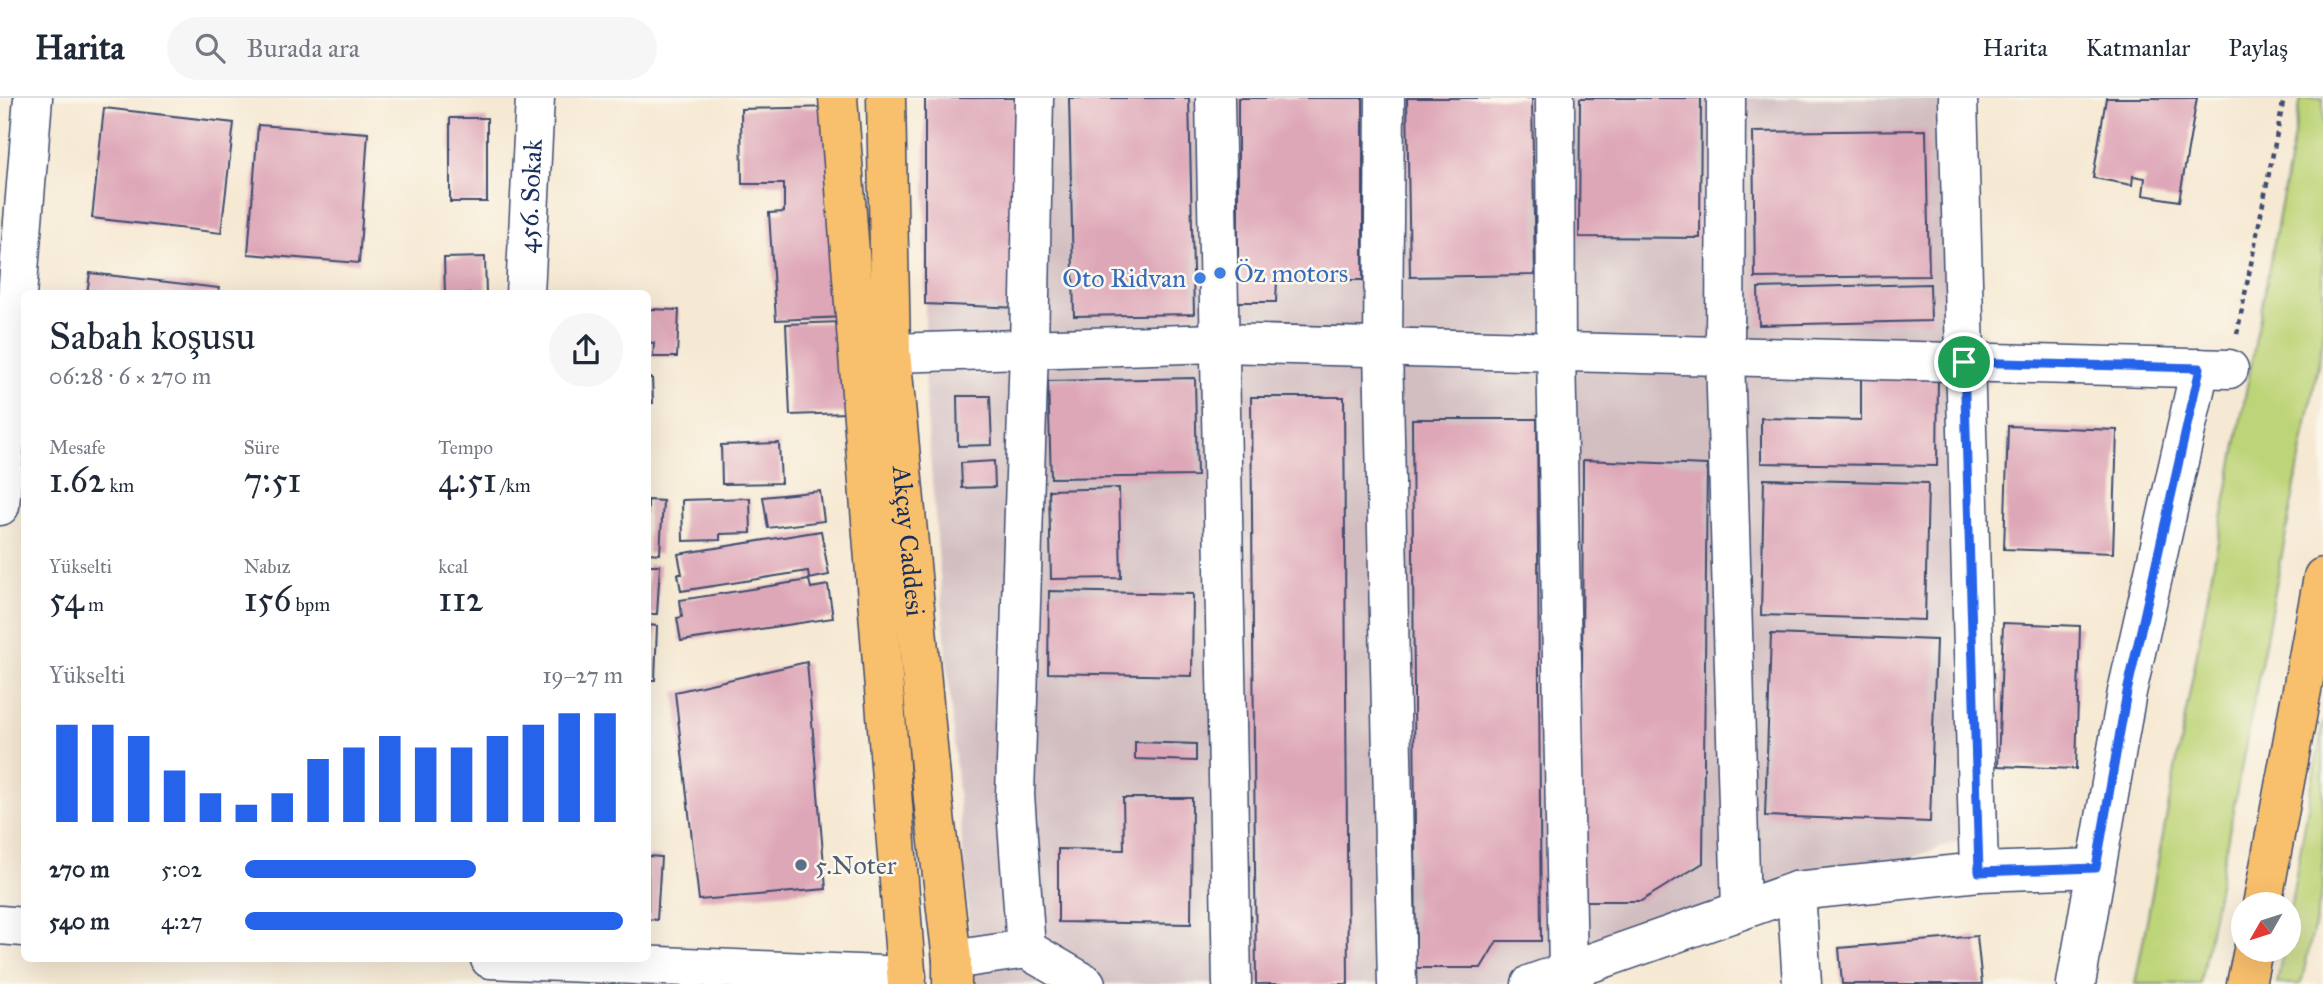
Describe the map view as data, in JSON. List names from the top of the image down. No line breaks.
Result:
{"streets":{"main road":["Akçay Caddesi"],"street":["456. Sokak"]},"places":["Öz motors","Oto Ridvan","5.Noter"],"north":"bottom left","page":{"header":"Harita","search":"Burada ara","nav":["Harita","Katmanlar","Paylaş"],"heading":["Sabah koşusu","06:28 · 6 × 270 m"],"stats":[["Mesafe","1.62 km"],["Süre","7:51"],["Tempo","4:51 /km"],["Yükselti","54 m"],["Nabız","156 bpm"],["kcal","112"]],"chart":["Yükselti","19–27 m"],"list":[{"name":"270 m","note":"5:02"},{"name":"540 m","note":"4:27"}]}}
